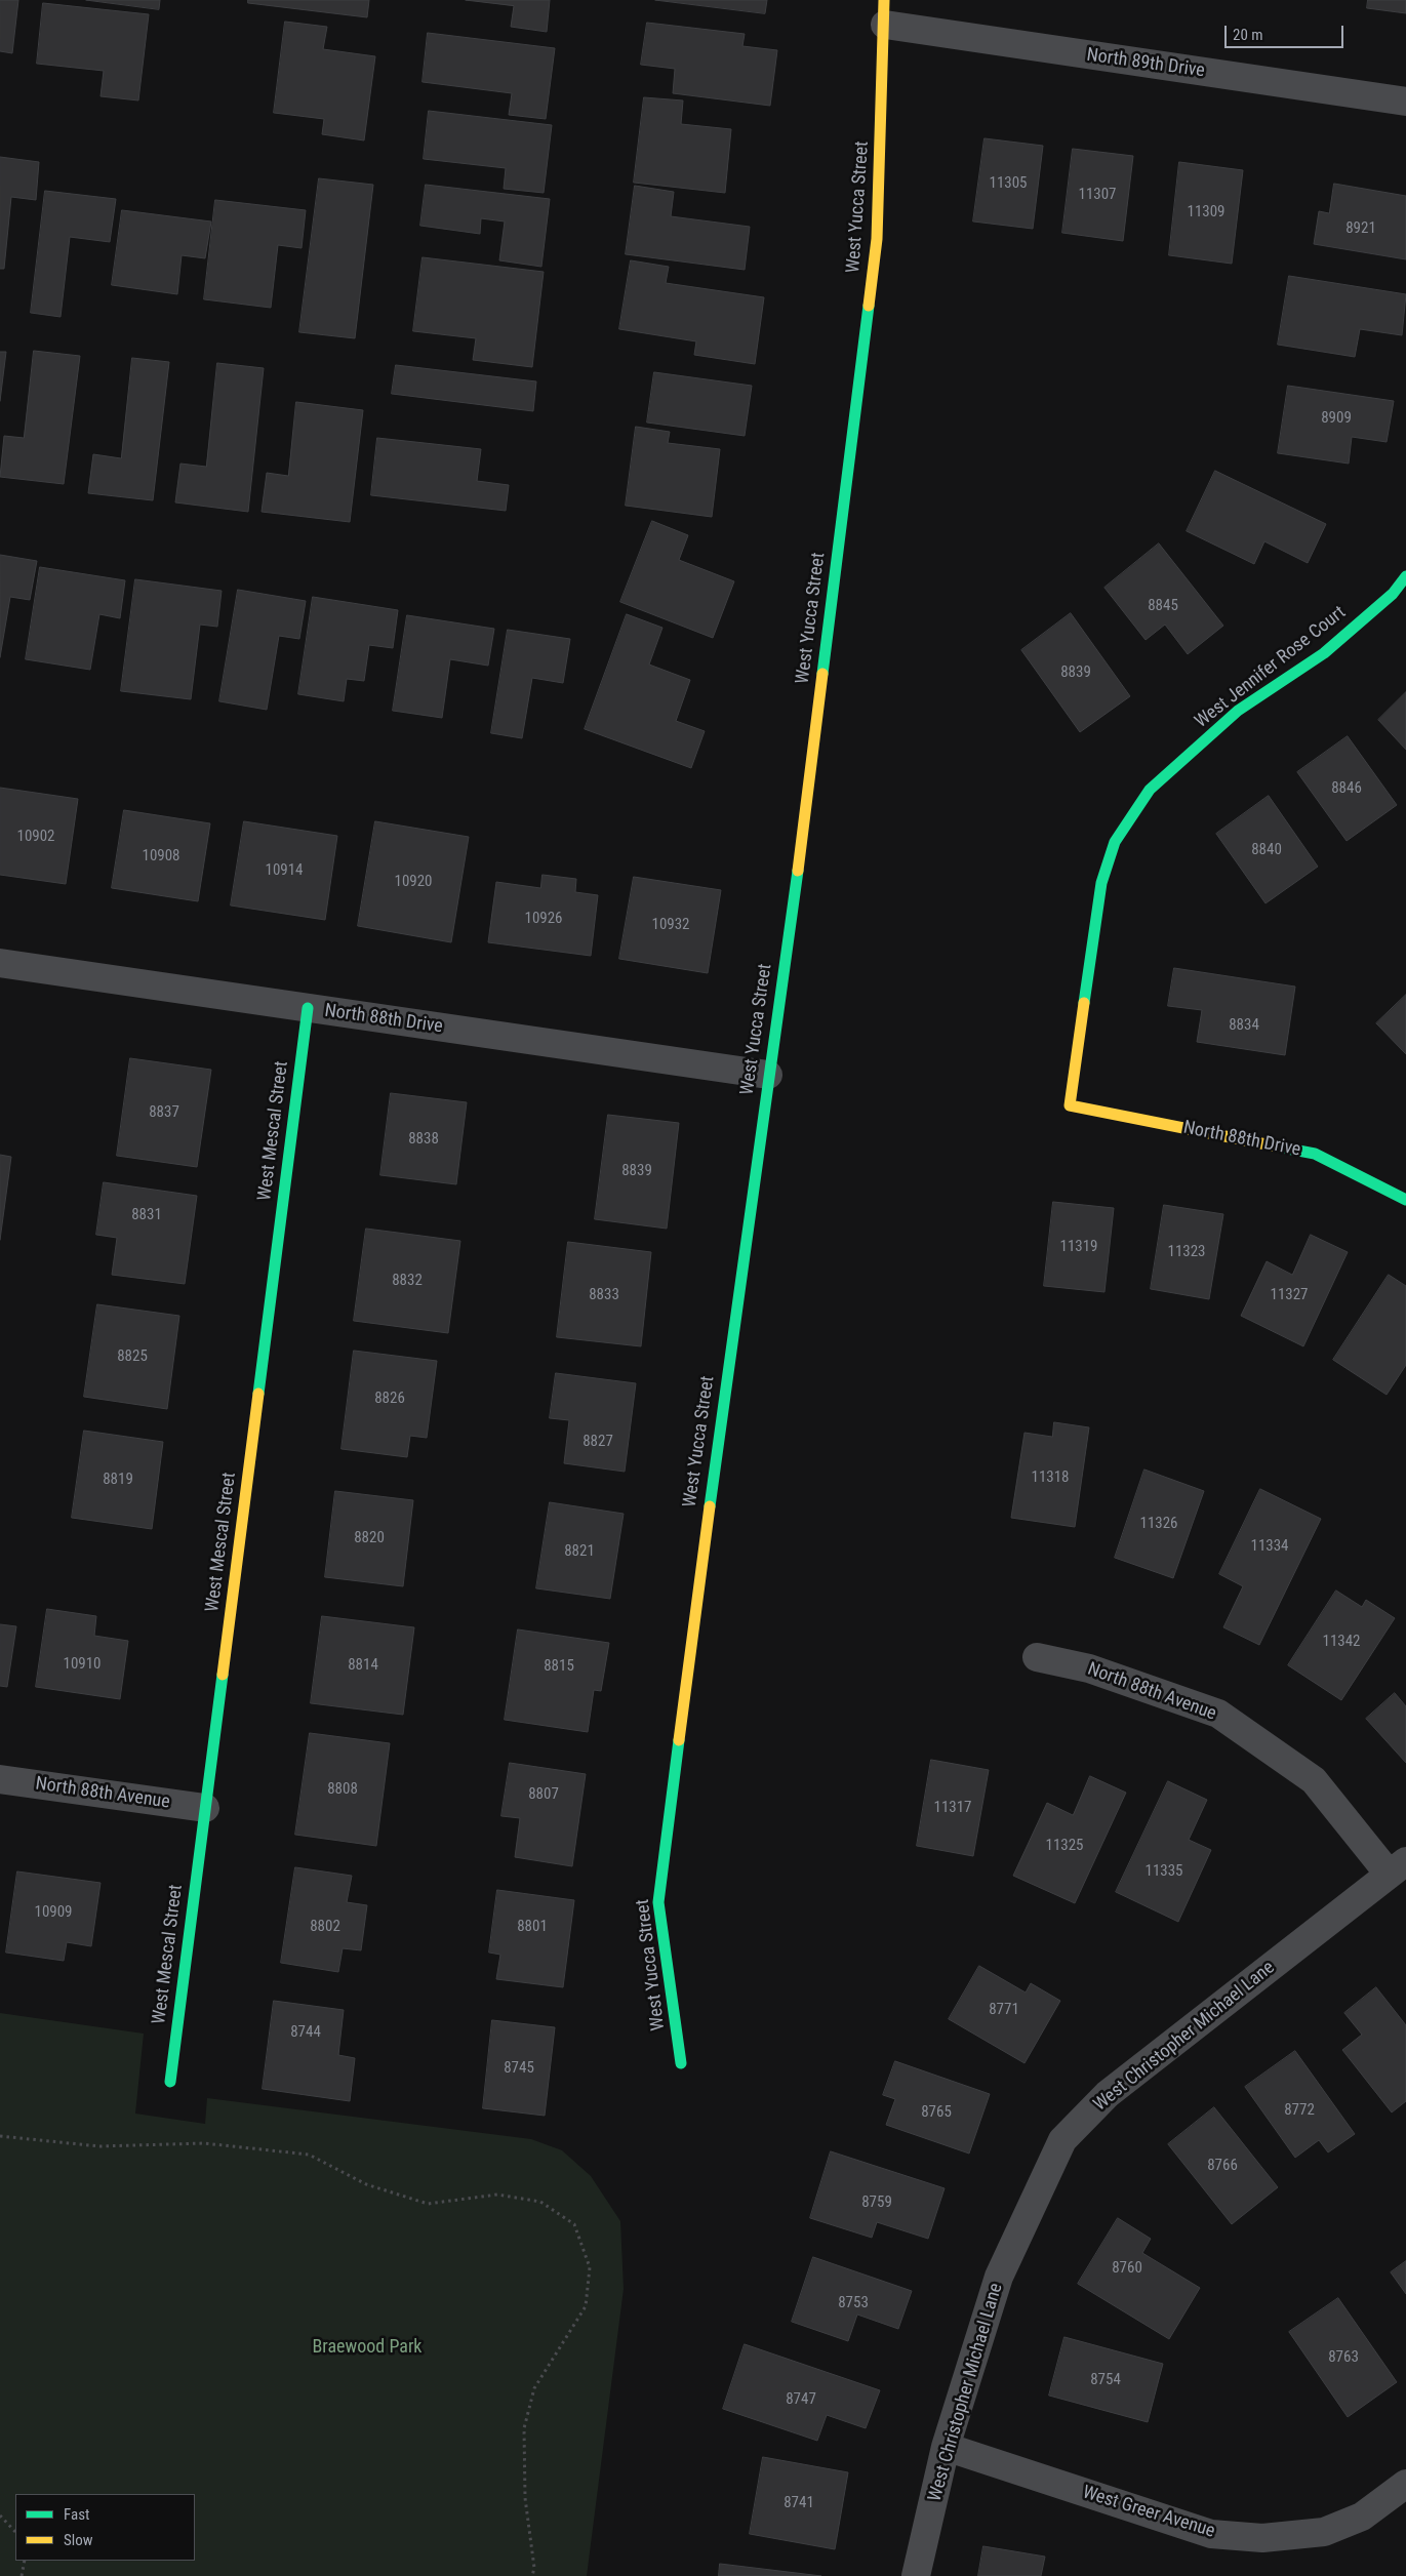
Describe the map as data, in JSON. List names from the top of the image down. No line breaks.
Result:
{"streets":{"street":["North 89th Drive","West Yucca Street","West Jennifer Rose Court","North 88th Drive","West Mescal Street","North 88th Avenue","West Christopher Michael Lane","West Greer Avenue"]},"crossings":[["North 89th Drive","West Yucca Street"],["West Yucca Street","North 88th Drive"],["West Jennifer Rose Court","North 88th Drive"],["North 88th Drive","West Mescal Street"],["West Mescal Street","North 88th Avenue"],["North 88th Avenue","West Christopher Michael Lane"],["West Christopher Michael Lane","West Greer Avenue"]],"parks":["Braewood Park"],"house_numbers":["11305","11307","11309","8921","8909","8845","8839","8846","10902","8840","10908","10914","10920","10926","10932","8834","8837","8838","8839","8831","11319","11323","8832","8833","11327","8825","8826","8827","11318","8819","11326","8820","11334","8821","11342","10910","8814","8815","8808","8807","11317","11325","11335","10909","8802","8801","8771","8744","8745","8772","8765","8766","8759","8760","8753","8763","8754","8747","8741"],"legend":["Fast","Slow"],"scale_bar":"20 m"}
